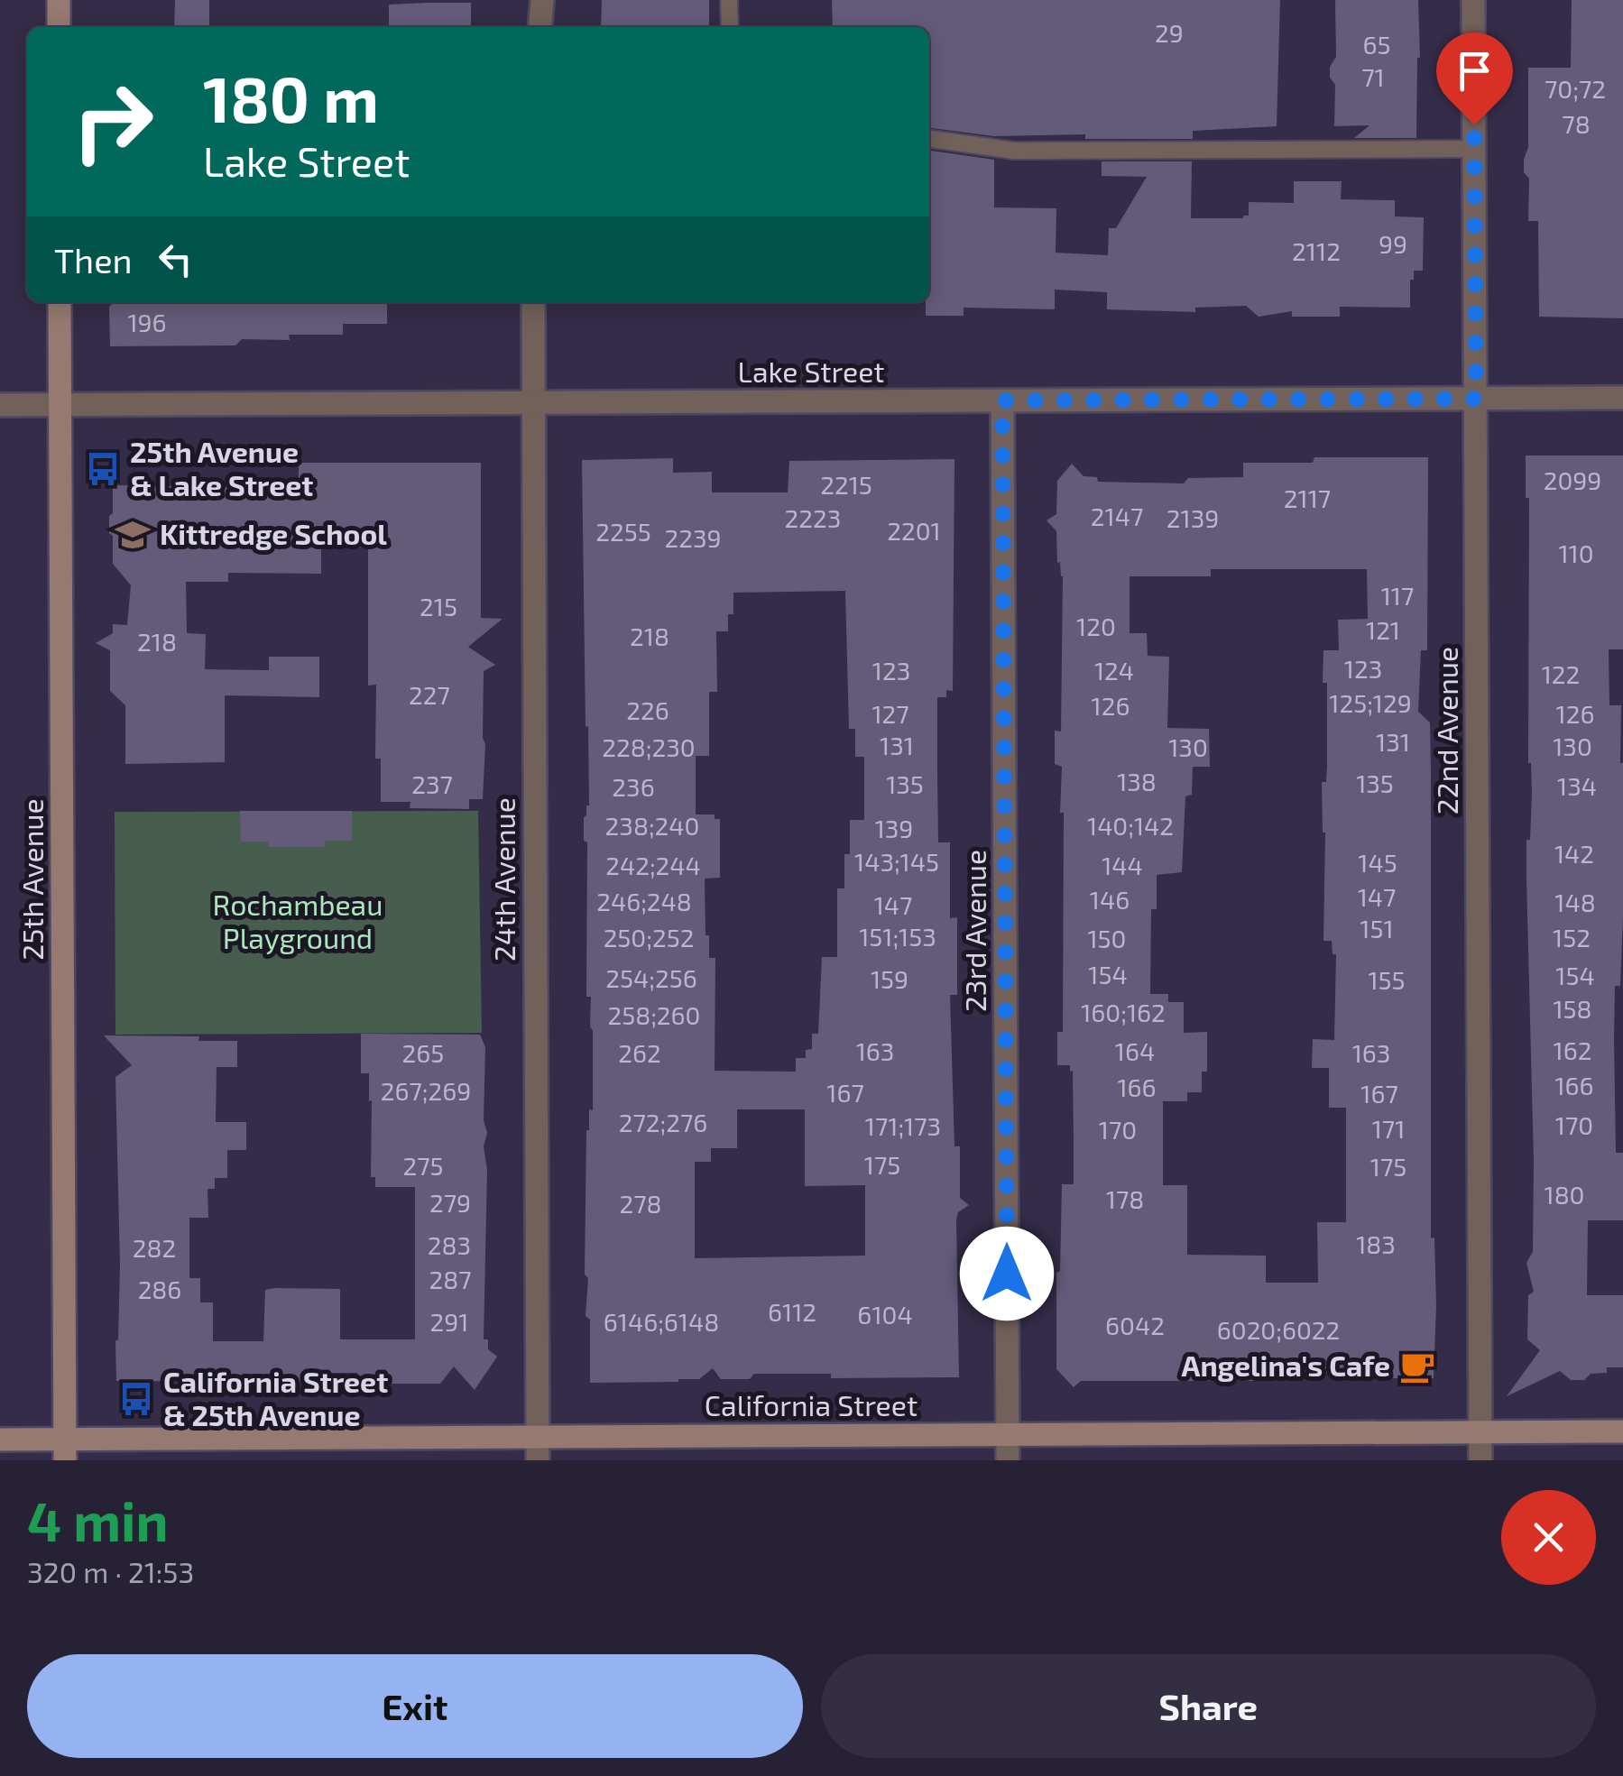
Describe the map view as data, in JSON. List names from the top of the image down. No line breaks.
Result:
{"streets":{"street":["Lake Street","22nd Avenue","25th Avenue","24th Avenue","23rd Avenue","California Street"]},"crossings":[["Lake Street","22nd Avenue"],["Lake Street","25th Avenue"],["Lake Street","24th Avenue"],["Lake Street","23rd Avenue"],["22nd Avenue","California Street"],["25th Avenue","California Street"],["24th Avenue","California Street"],["23rd Avenue","California Street"]],"parks":["Rochambeau Playground"],"places":{"bus stop":["25th Avenue & Lake Street","California Street & 25th Avenue"],"school or university":["Kittredge School"],"cafe":["Angelina's Cafe"]},"house_numbers":["29","65","71","70;72","78","99","2112","196","2099","2215","2117","2147","2223","2139","2201","2255","2239","110","117","215","120","121","218","218","123","123","124","122","227","125;129","126","226","127","126","131","131","130","228;230","130","138","135","237","135","134","236","238;240","140;142","139","142","143;145","145","242;244","144","147","146","246;248","148","147","151","151;153","250;252","152","150","154","154","254;256","159","155","158","160;162","258;260","162","163","164","265","262","163","166","166","267;269","167","167","272;276","170","171;173","171","170","175","275","175","180","178","279","278","183","283","282","287","286","6112","6104","291","6146;6148","6042","6020;6022"],"page":{"turn":["180 m","Lake Street"],"then":"Then","heading":["4 min","320 m · 21:53"],"buttons":["Exit","Share"]}}
